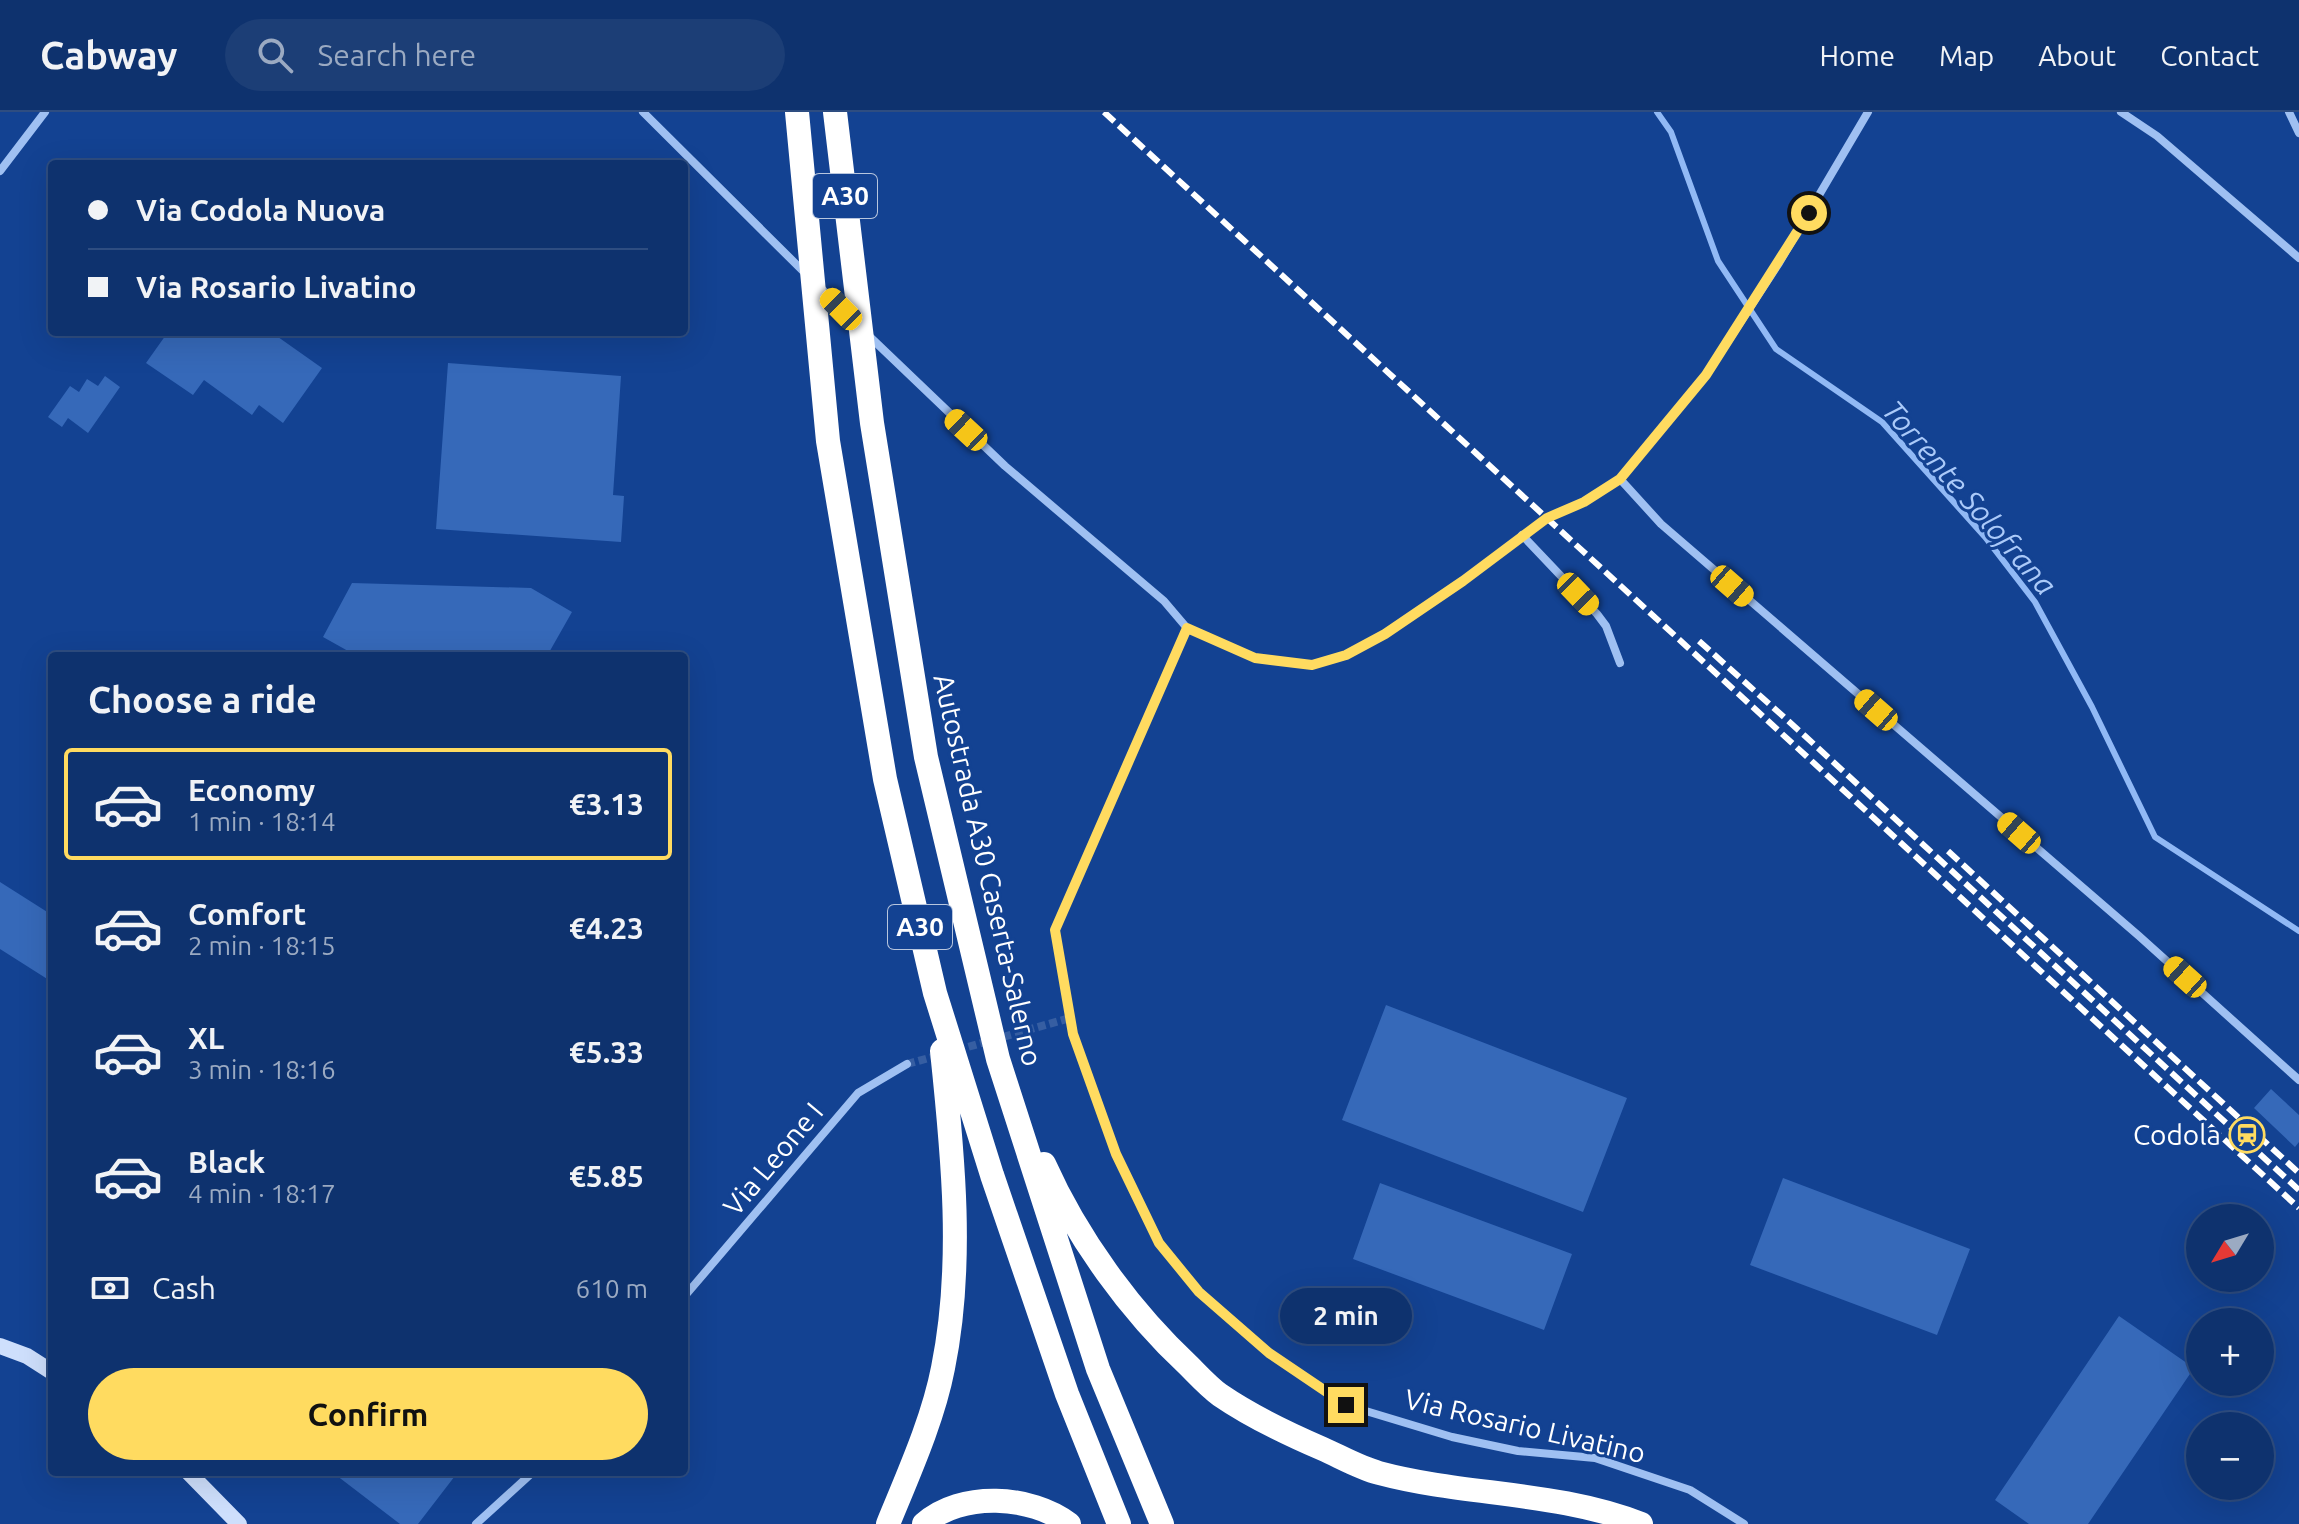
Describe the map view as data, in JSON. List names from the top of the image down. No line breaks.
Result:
{"streets":{"highway":["A30","Autostrada A30 Caserta-Salerno"],"street":["Via Leone I","Via Rosario Livatino"]},"water":["Torrente Solofrana"],"places":{"station":["Codola"]},"north":"bottom left","page":{"header":"Cabway","search":"Search here","nav":["Home","Map","About","Contact"],"banner":["Via Codola Nuova","Via Rosario Livatino"],"heading":"Choose a ride","list":[{"name":"Economy","note":"1 min · 18:14","value":"€3.13"},{"name":"Comfort","note":"2 min · 18:15","value":"€4.23"},{"name":"XL","note":"3 min · 18:16","value":"€5.33"},{"name":"Black","note":"4 min · 18:17","value":"€5.85"}],"map_buttons":["+","−"],"pay":["Cash","610 m"],"bubble":"2 min","buttons":"Confirm"}}
